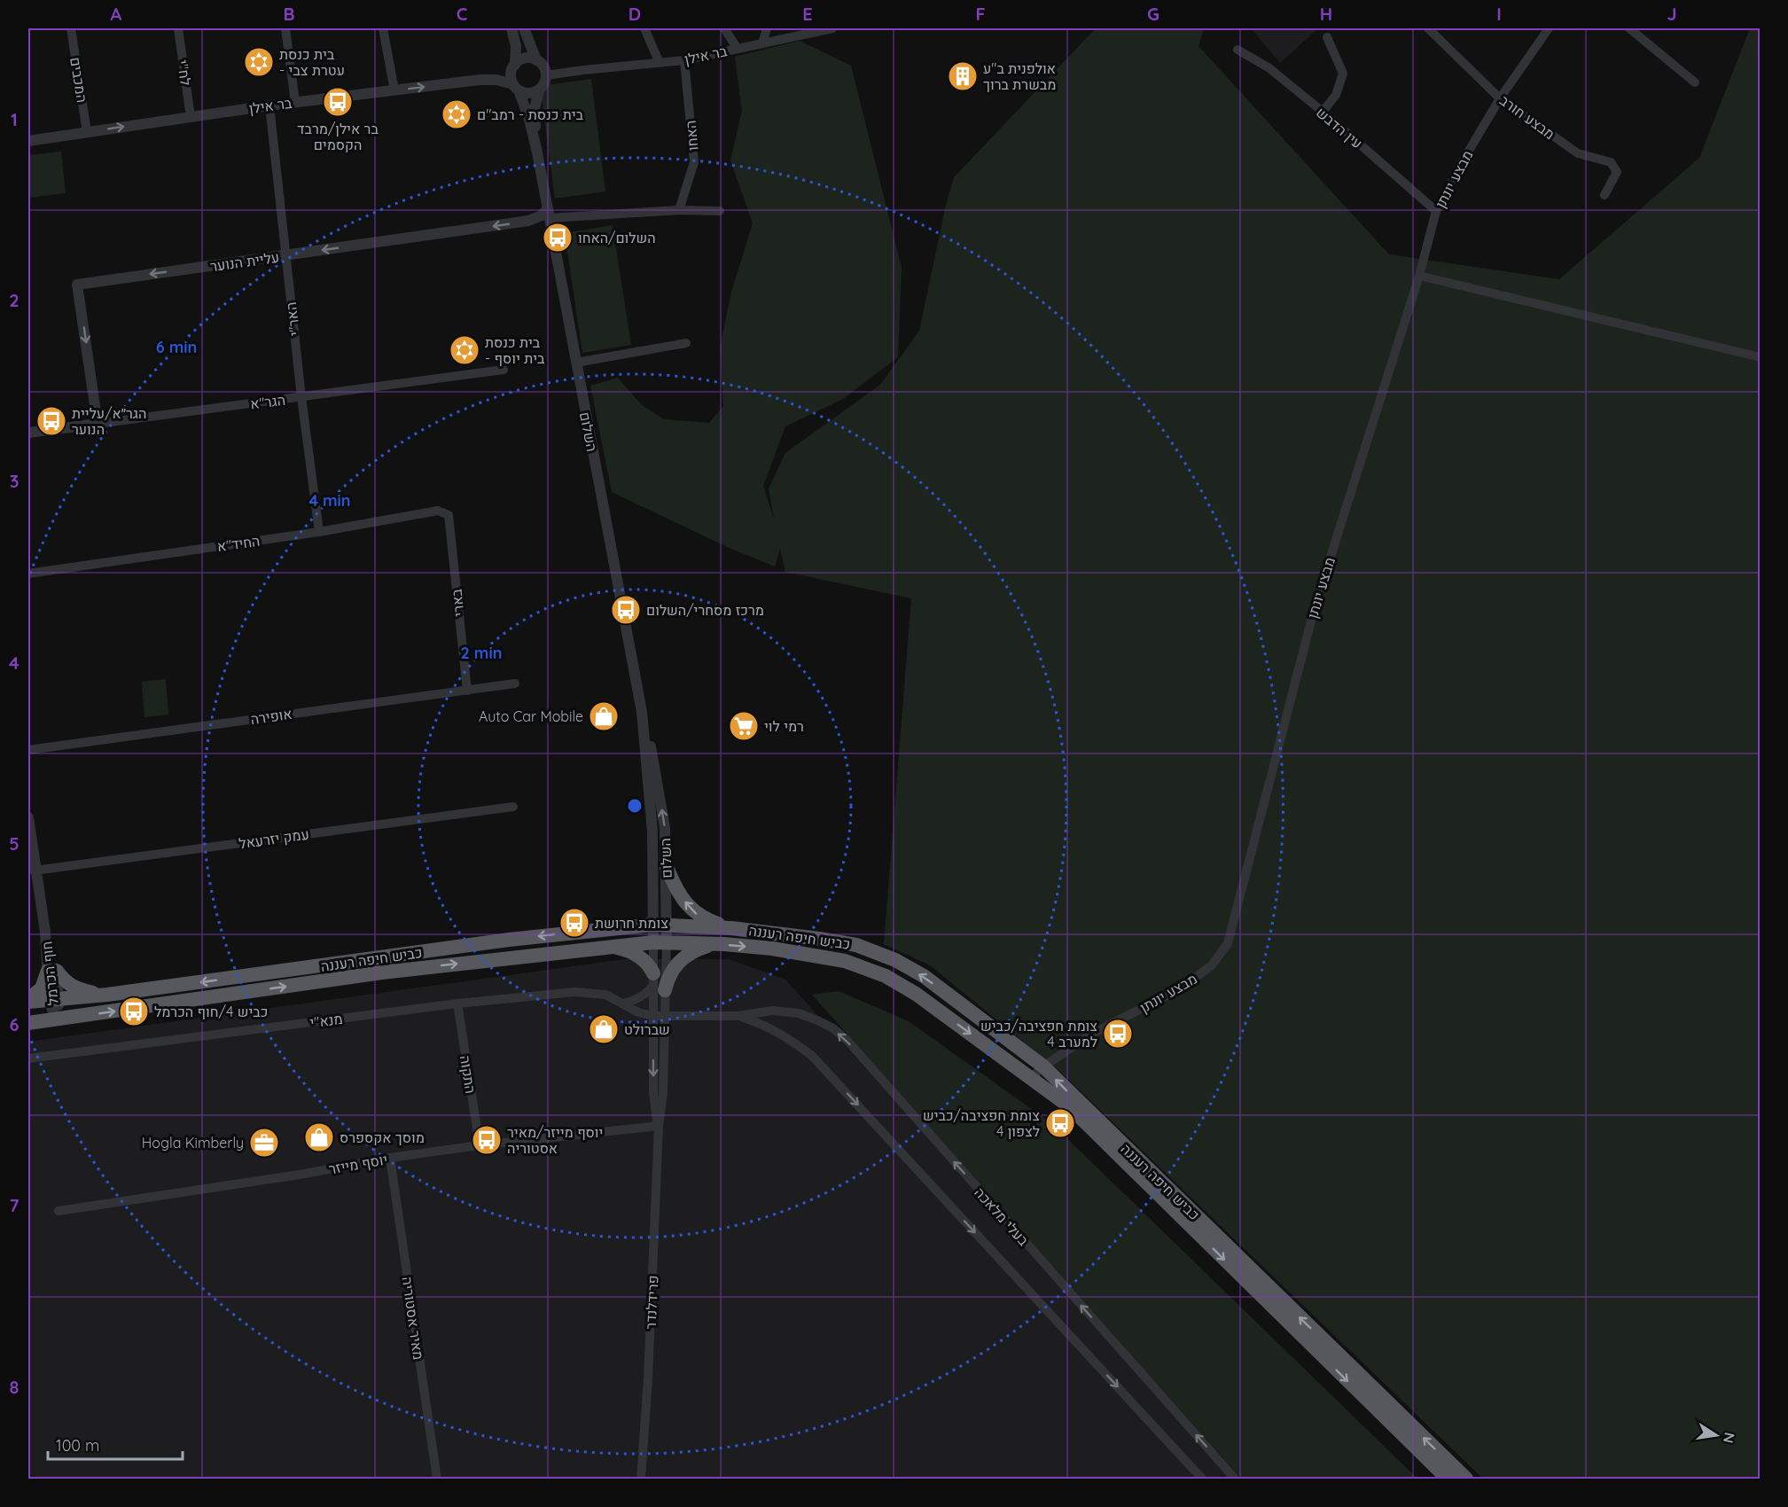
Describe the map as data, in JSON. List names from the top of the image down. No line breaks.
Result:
{"streets":{"highway":["כביש חיפה רעננה"],"street":["בר אילן","לח\"י","המכבים","מבצע חורב","עין הדבש","האחו","מבצע יונתן","עליית הנוער","האר\"י","הגר\"א","השלום","החיד\"א","בארי","אופירה","עמק יזרעאל","חוף הכרמל","מנא\"י","התקוה","יוסף מייזר","בעלי מלאכה","פרידלנדר","מאיר אסטוריה"]},"crossings":[["בר אילן","לח\"י"],["בר אילן","המכבים"],["בר אילן","האחו"],["בר אילן","האר\"י"],["בר אילן","השלום"],["מבצע חורב","מבצע יונתן"],["עין הדבש","מבצע יונתן"],["מבצע יונתן","כביש חיפה רעננה"],["עליית הנוער","האר\"י"],["עליית הנוער","הגר\"א"],["עליית הנוער","השלום"],["האר\"י","הגר\"א"],["האר\"י","החיד\"א"],["השלום","כביש חיפה רעננה"],["השלום","פרידלנדר"],["החיד\"א","בארי"],["בארי","אופירה"],["עמק יזרעאל","חוף הכרמל"],["כביש חיפה רעננה","חוף הכרמל"],["כביש חיפה רעננה","פרידלנדר"],["מנא\"י","התקוה"],["מנא\"י","בעלי מלאכה"],["מנא\"י","פרידלנדר"],["התקוה","יוסף מייזר"],["יוסף מייזר","פרידלנדר"],["יוסף מייזר","מאיר אסטוריה"],["בעלי מלאכה","פרידלנדר"]],"one_way":["עליית הנוער"],"places":{"synagogue":["בית כנסת - עטרת צבי","בית כנסת - רמב\"ם","בית כנסת - בית יוסף"],"building":["אולפנית ב\"ע מבשרת ברוך"],"bus stop":["בר אילן/מרבד הקסמים","השלום/האחו","הגר״א/עליית הנוער","מרכז מסחרי/השלום","צומת חרושת","כביש 4/חוף הכרמל","צומת חפציבה/כביש 4 למערב","צומת חפציבה/כביש 4 לצפון","יוסף מייזר/מאיר אסטוריה"],"shop":["Auto Car Mobile","שברולט","מוסך אקספרס"],"supermarket":["רמי לוי"],"office":["Hogla Kimberly"]},"scale_bar":"100 m","north":"right","grid":{"columns":["A","B","C","D","E","F","G","H","I","J"],"rows":["1","2","3","4","5","6","7","8"]},"rings":["6 min","4 min","2 min"]}
